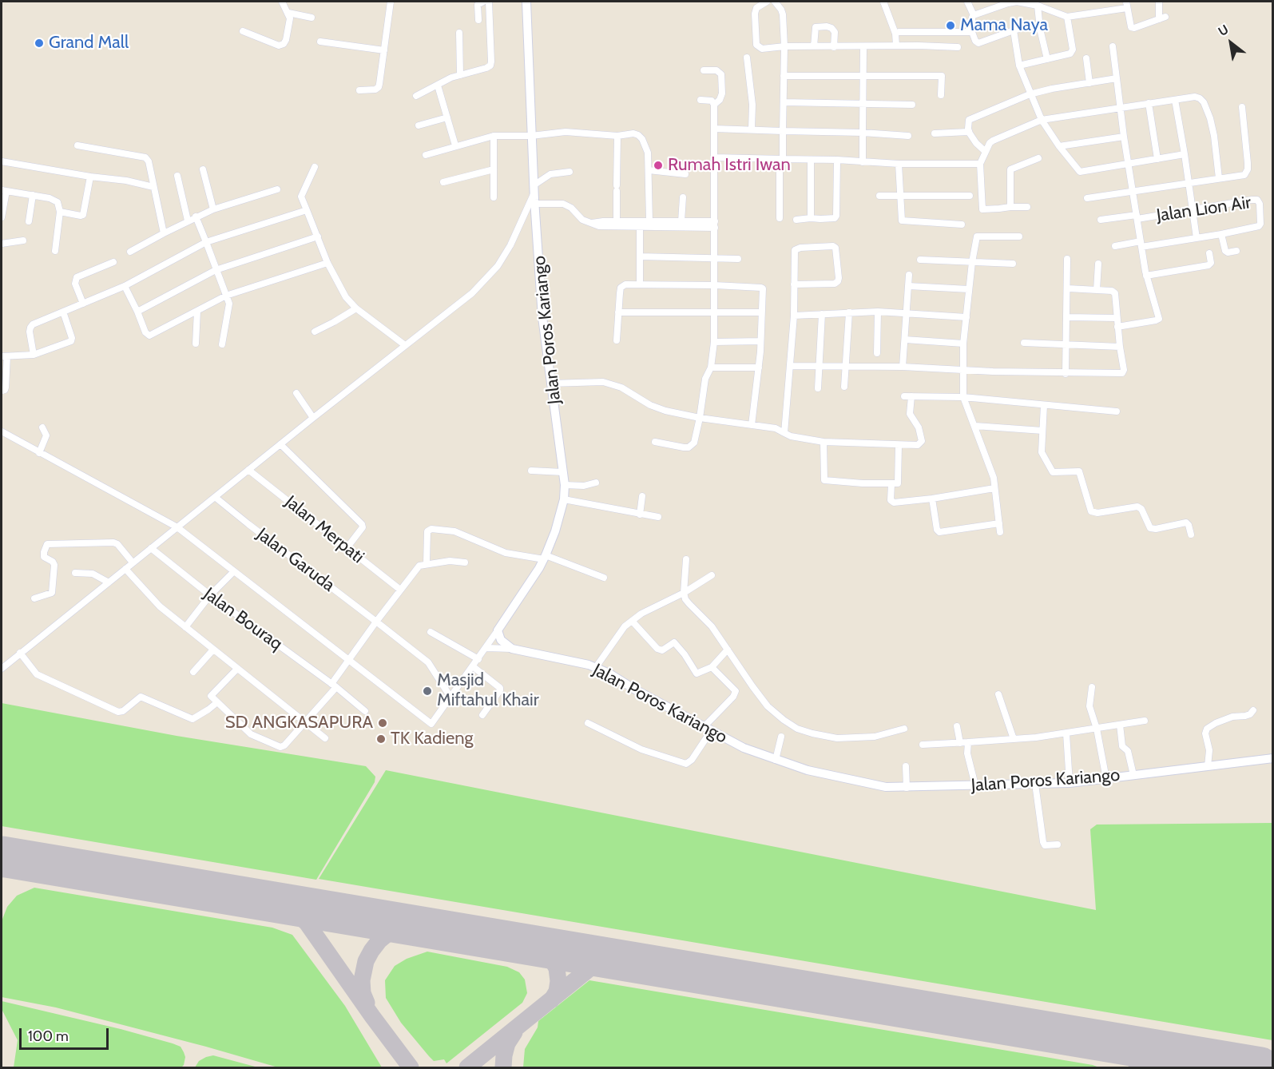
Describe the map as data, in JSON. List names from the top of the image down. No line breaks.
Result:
{"streets":{"main road":["Jalan Poros Kariango"],"street":["Jalan Lion Air","Jalan Merpati","Jalan Garuda","Jalan Bouraq"]},"places":["Mama Naya","Grand Mall","Rumah Istri Iwan","Masjid Miftahul Khair","SD ANGKASAPURA","TK Kadieng"],"scale_bar":"100 m","north":"top left"}
